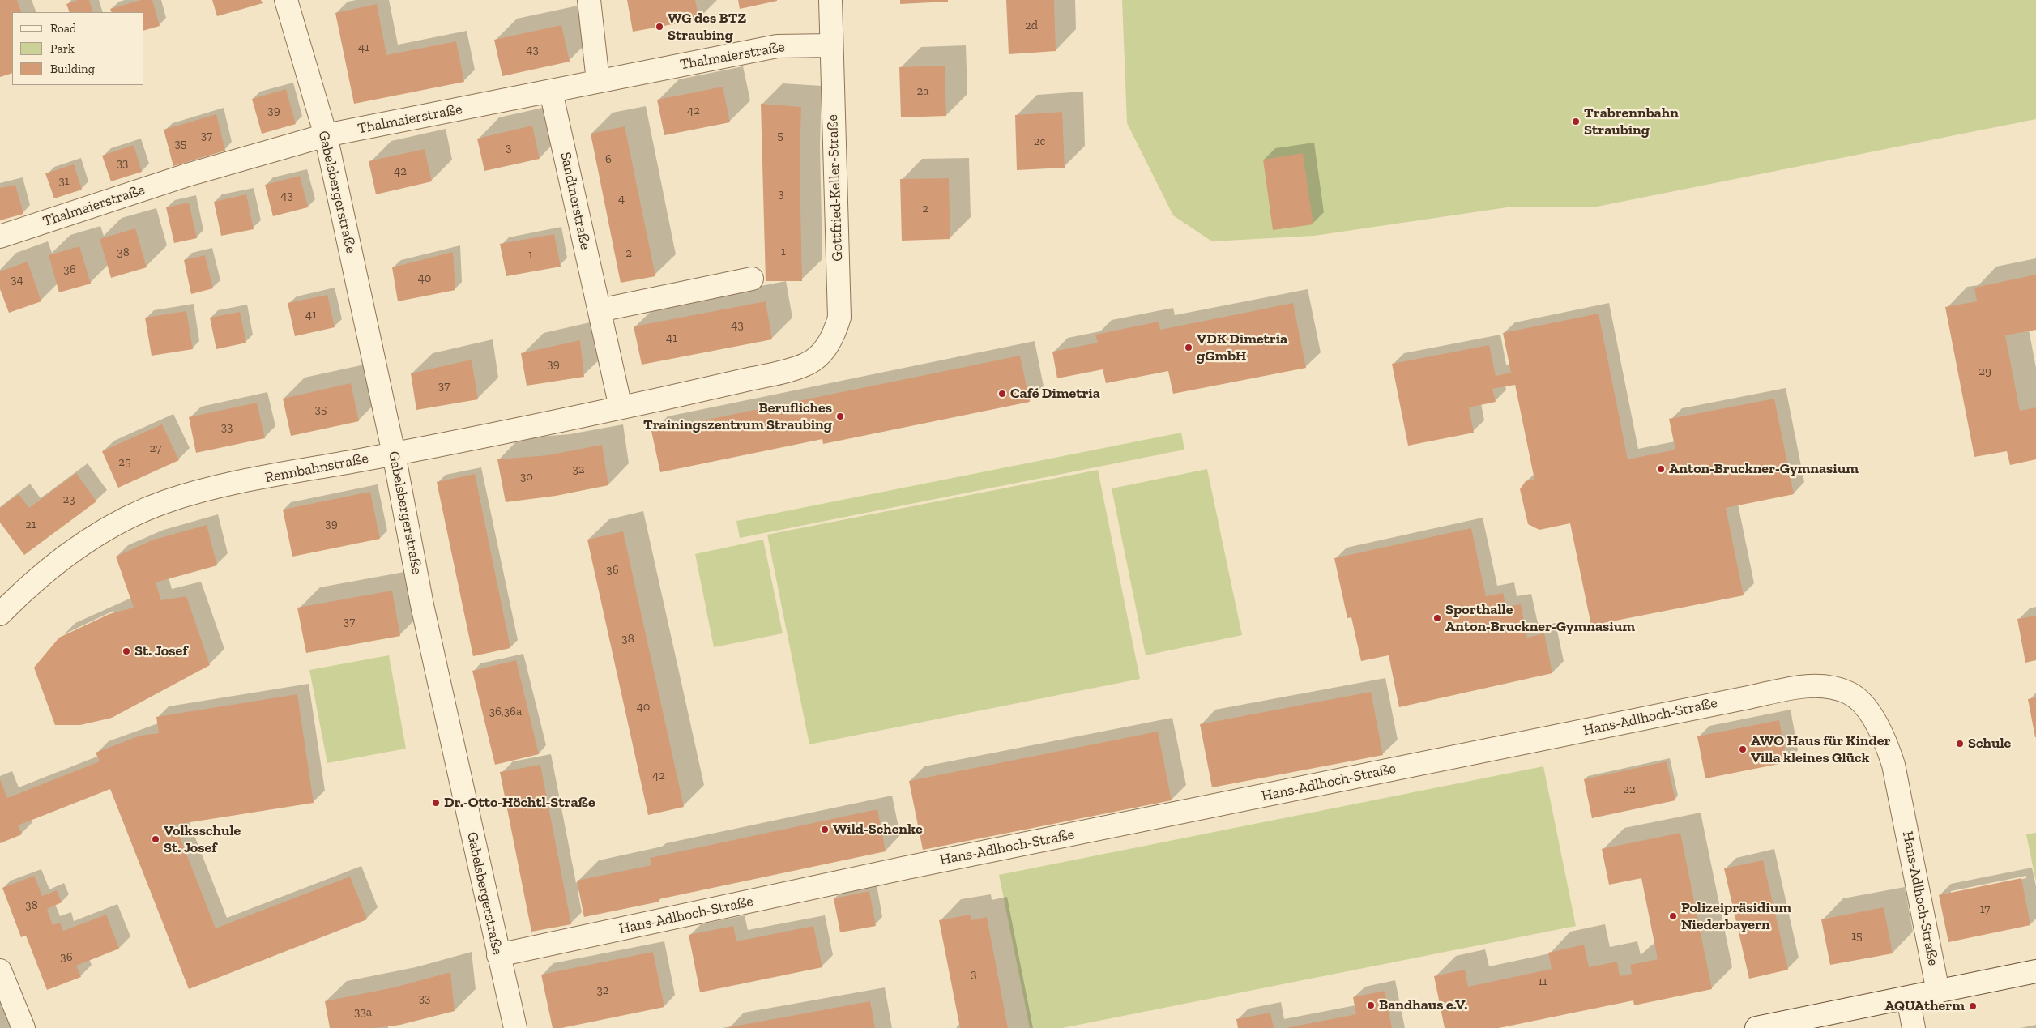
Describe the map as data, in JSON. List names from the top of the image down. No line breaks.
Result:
{"streets":{"street":["Thalmaierstraße","Gottfried-Keller-Straße","Gabelsbergerstraße","Sandtnerstraße","Rennbahnstraße","Hans-Adlhoch-Straße"]},"crossings":[["Thalmaierstraße","Gottfried-Keller-Straße"],["Thalmaierstraße","Gabelsbergerstraße"],["Thalmaierstraße","Sandtnerstraße"],["Gottfried-Keller-Straße","Rennbahnstraße"],["Gabelsbergerstraße","Rennbahnstraße"],["Gabelsbergerstraße","Hans-Adlhoch-Straße"],["Sandtnerstraße","Rennbahnstraße"]],"places":["WG des BTZ Straubing","Trabrennbahn Straubing","VDK Dimetria gGmbH","Café Dimetria","Berufliches Trainingszentrum Straubing","Anton-Bruckner-Gymnasium","Sporthalle Anton-Bruckner-Gymnasium","St. Josef","Schule","AWO Haus für Kinder Villa kleines Glück","Dr.-Otto-Höchtl-Straße","Wild-Schenke","Volksschule St. Josef","Polizeipräsidium Niederbayern","Bandhaus e.V.","AQUAtherm"],"house_numbers":["2d","41","43","2a","39","42","37","5","2c","35","3","6","33","42","31","3","43","4","2","1","38","2","1","36","40","34","41","43","41","39","29","37","35","33","27","25","32","30","23","39","21","36","37","38","40","36,36a","42","22","38","17","15","36","3","11","32","33","33a"],"legend":["Road","Park","Building"]}
